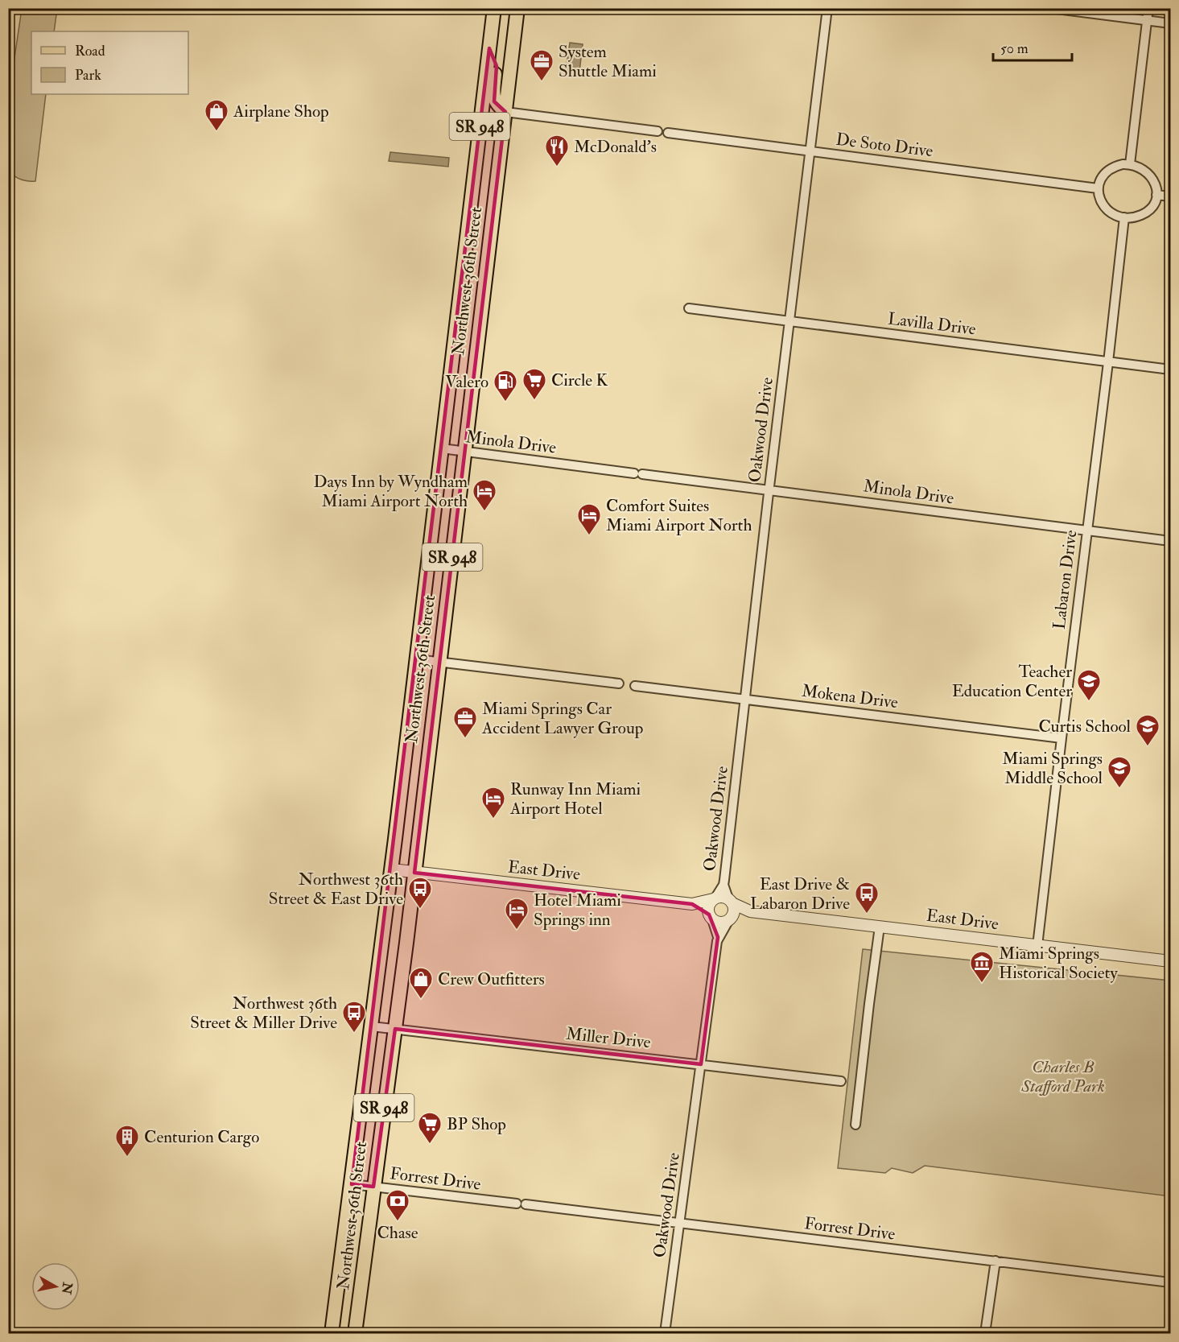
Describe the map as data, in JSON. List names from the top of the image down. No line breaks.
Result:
{"streets":{"main road":["SR 948","Northwest 36th Street"],"street":["De Soto Drive","Lavilla Drive","Oakwood Drive","Minola Drive","Labaron Drive","Mokena Drive","East Drive","Miller Drive","Forrest Drive"]},"crossings":[["De Soto Drive","Oakwood Drive"],["De Soto Drive","Labaron Drive"],["Northwest 36th Street","Minola Drive"],["Northwest 36th Street","East Drive"],["Northwest 36th Street","Miller Drive"],["Northwest 36th Street","Forrest Drive"],["Lavilla Drive","Oakwood Drive"],["Lavilla Drive","Labaron Drive"],["Oakwood Drive","Minola Drive"],["Oakwood Drive","Mokena Drive"],["Oakwood Drive","East Drive"],["Oakwood Drive","Miller Drive"],["Oakwood Drive","Forrest Drive"],["Minola Drive","Labaron Drive"],["Labaron Drive","Mokena Drive"],["Labaron Drive","East Drive"]],"parks":["Charles B Stafford Park"],"places":{"office":["System Shuttle Miami","Miami Springs Car Accident Lawyer Group"],"shop":["Airplane Shop","Crew Outfitters"],"restaurant":["McDonald's"],"supermarket":["Circle K","BP Shop"],"fuel station":["Valero"],"hotel":["Days Inn by Wyndham Miami Airport North","Comfort Suites Miami Airport North","Runway Inn Miami Airport Hotel","Hotel Miami Springs inn"],"school or university":["Teacher Education Center","Curtis School","Miami Springs Middle School"],"bus stop":["Northwest 36th Street & East Drive","East Drive & Labaron Drive","Northwest 36th Street & Miller Drive"],"museum":["Miami Springs Historical Society"],"building":["Centurion Cargo"],"bank":["Chase"]},"legend":["Road","Park"],"scale_bar":"50 m","north":"right"}
